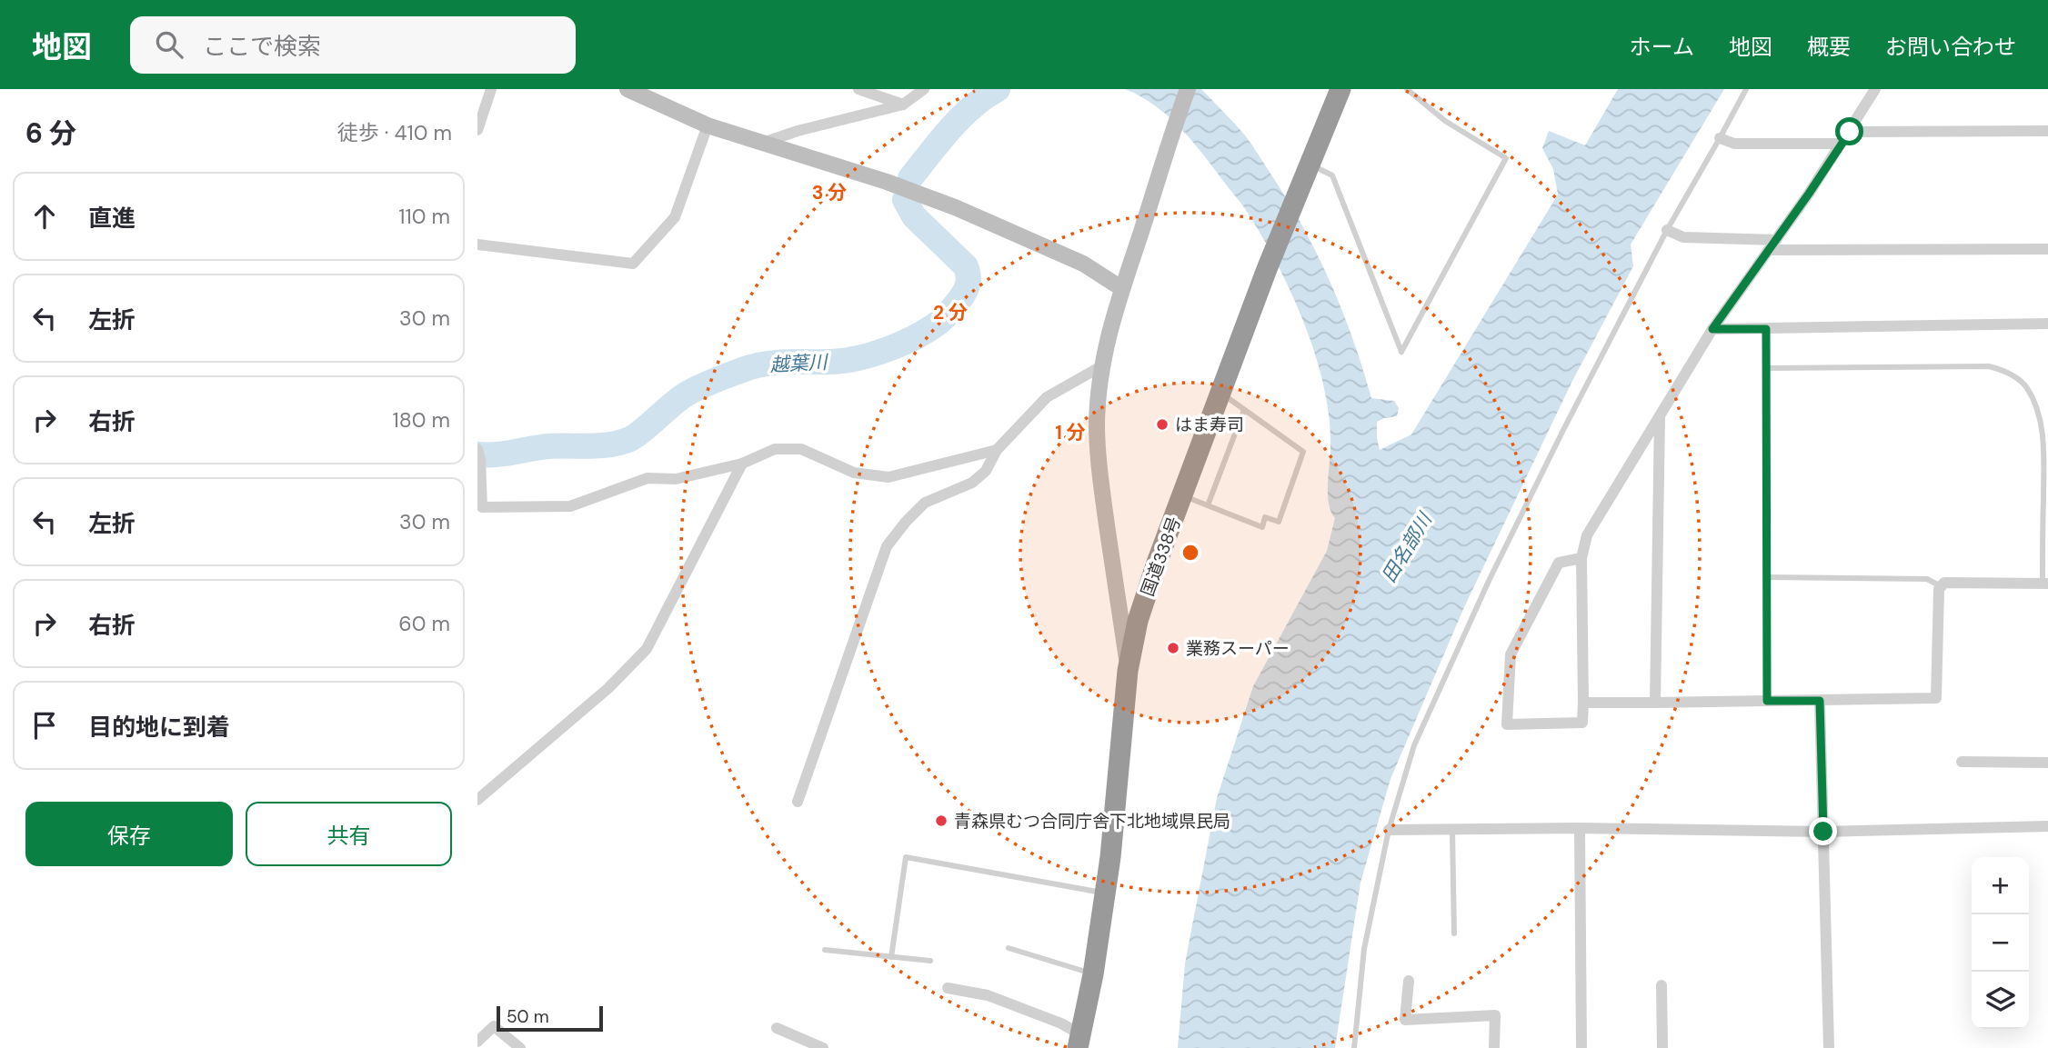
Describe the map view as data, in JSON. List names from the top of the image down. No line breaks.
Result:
{"streets":{"highway":["国道338号"]},"water":["越葉川","田名部川"],"places":["はま寿司","業務スーパー","青森県むつ合同庁舎下北地域県民局"],"scale_bar":"50 m","page":{"header":"地図","search":"ここで検索","nav":["ホーム","地図","概要","お問い合わせ"],"heading":["6 分","徒歩 · 410 m"],"list":[["直進","110 m"],["左折","30 m"],["右折","180 m"],["左折","30 m"],["右折","60 m"],"目的地に到着"],"buttons":["保存","共有"],"map_buttons":["+","−"],"scale":"50 m"},"rings":["3 分","2 分","1 分"]}
